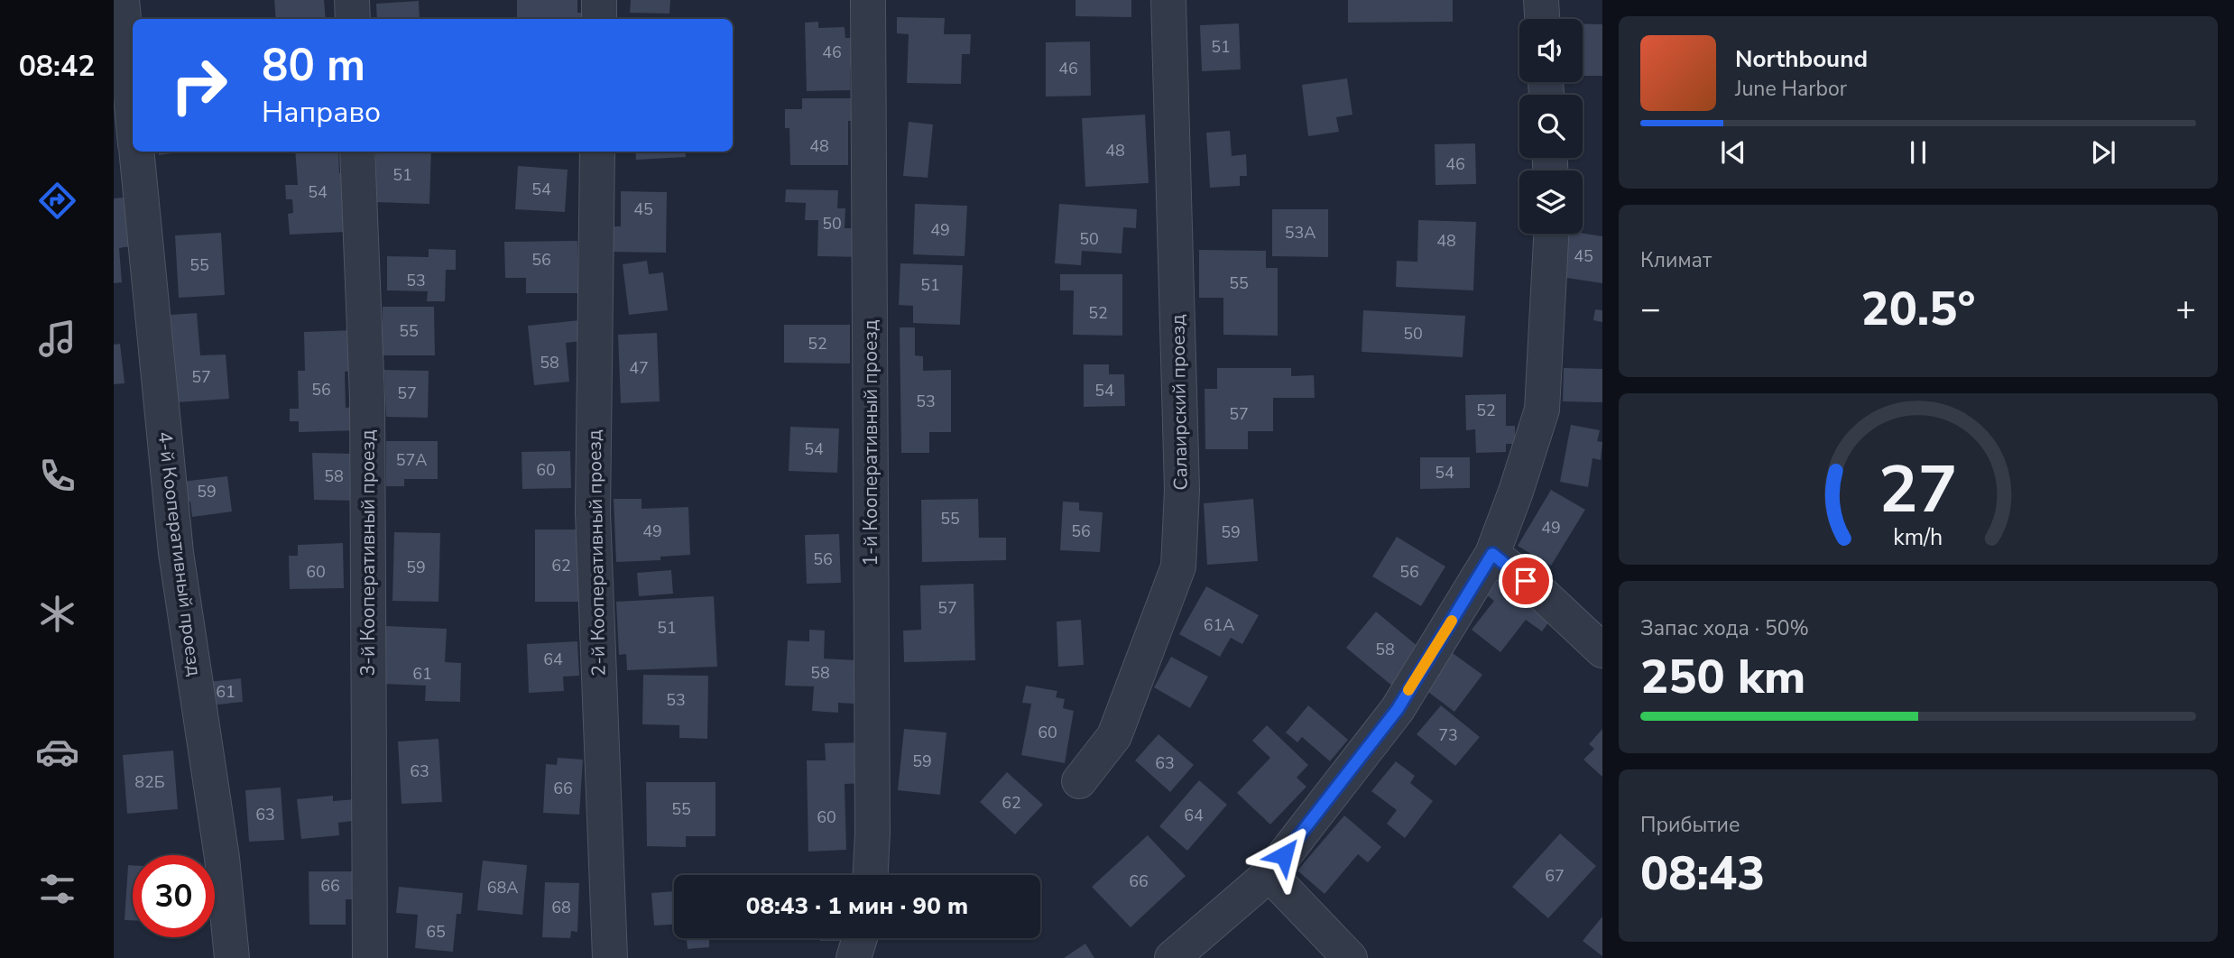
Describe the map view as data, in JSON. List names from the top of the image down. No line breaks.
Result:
{"streets":{"street":["Салаирский проезд","1-й Кооперативный проезд","3-й Кооперативный проезд","2-й Кооперативный проезд","4-й Кооперативный проезд"]},"house_numbers":["51","46","46","48","48","46","51","54","54","45","50","49","53А","50","48","45","56","55","53","55","51","52","55","50","52","58","47","57","56","54","57","53","52","57","54","57А","60","54","58","59","55","49","49","56","59","56","62","59","60","56","57","61А","51","58","64","58","61","61","53","60","73","59","63","63","82Б","66","62","55","63","64","60","67","66","66","68А","68","65"],"page":{"tabs":"08:42","turn":["80 m","Направо"],"song":["Northbound","June Harbor"],"tile":["Климат",["Запас хода · 50%","250 km"],["Прибытие","08:43"]],"heat":["−","20.5°","+"],"limit":"30","trip":"08:43 · 1 мин · 90 m","gauge":["27","km/h"]}}
